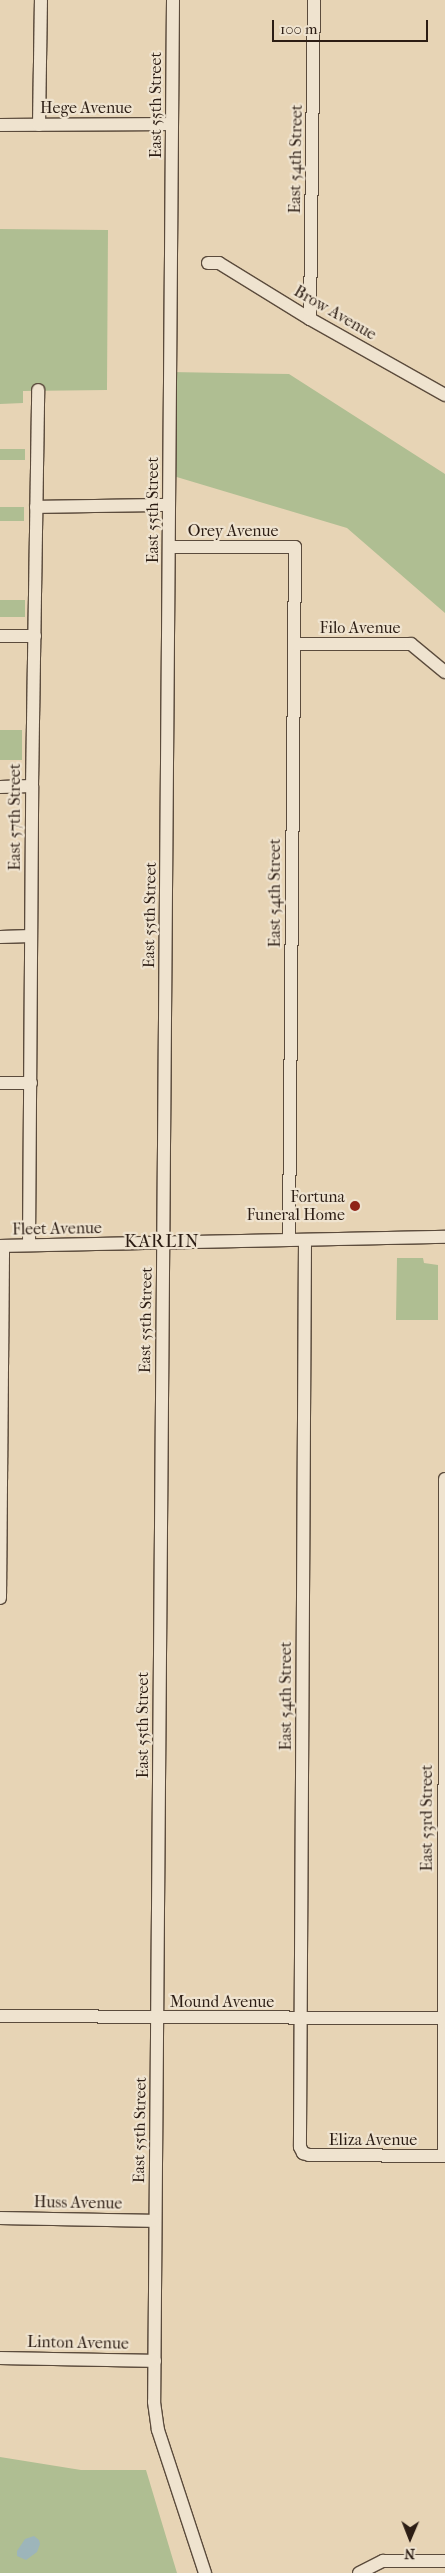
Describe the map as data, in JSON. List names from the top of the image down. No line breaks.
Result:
{"streets":{"street":["East 55th Street","Hege Avenue","East 54th Street","Brow Avenue","Orey Avenue","Filo Avenue","East 57th Street","Fleet Avenue","East 53rd Street","Mound Avenue","Eliza Avenue","Huss Avenue","Linton Avenue"]},"crossings":[["East 55th Street","Hege Avenue"],["East 55th Street","Orey Avenue"],["East 55th Street","Fleet Avenue"],["East 55th Street","Mound Avenue"],["East 55th Street","Huss Avenue"],["East 55th Street","Linton Avenue"],["East 54th Street","Brow Avenue"],["East 54th Street","Orey Avenue"],["East 54th Street","Filo Avenue"],["East 54th Street","Fleet Avenue"],["East 54th Street","Mound Avenue"],["East 54th Street","Eliza Avenue"],["East 57th Street","Fleet Avenue"],["East 53rd Street","Mound Avenue"],["East 53rd Street","Eliza Avenue"]],"districts":["KARLIN"],"places":["Fortuna Funeral Home"],"scale_bar":"100 m","north":"bottom"}
